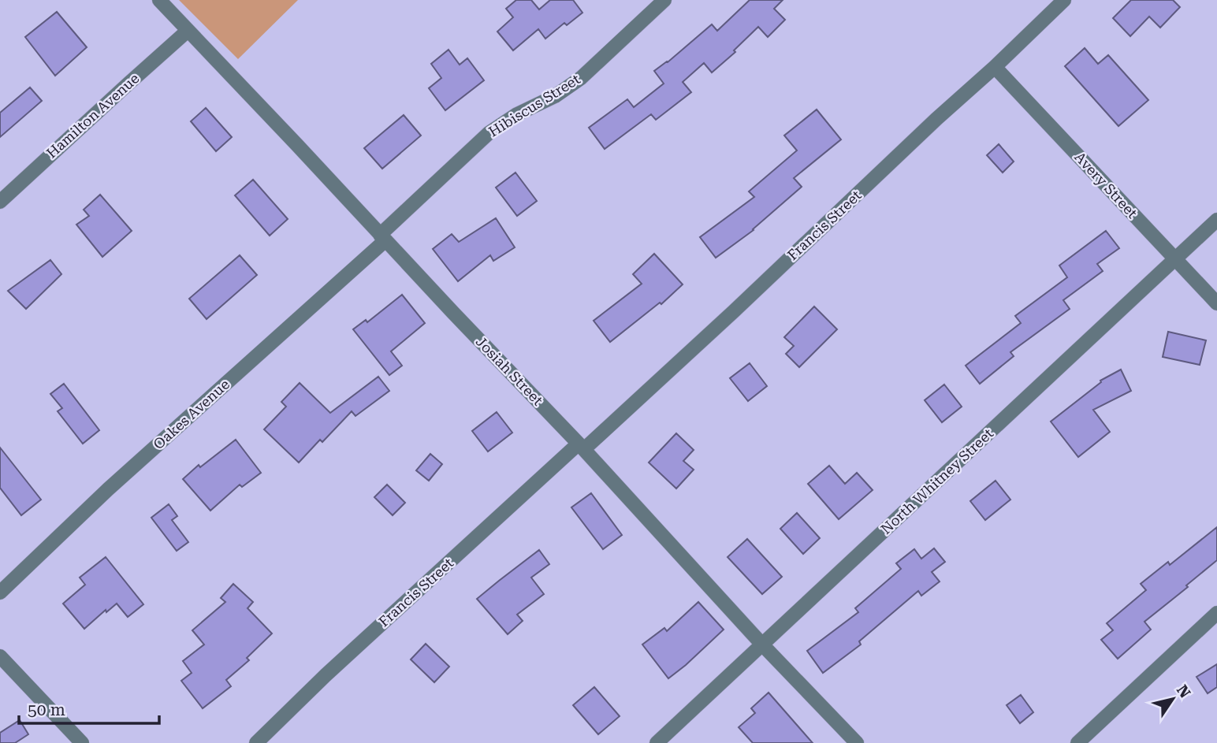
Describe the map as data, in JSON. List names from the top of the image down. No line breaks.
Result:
{"streets":{"street":["Hibiscus Street","Hamilton Avenue","Avery Street","Francis Street","Josiah Street","Oakes Avenue","North Whitney Street"]},"crossings":[["Hibiscus Street","Josiah Street"],["Hibiscus Street","Oakes Avenue"],["Hamilton Avenue","Josiah Street"],["Avery Street","Francis Street"],["Avery Street","North Whitney Street"],["Francis Street","Josiah Street"],["Josiah Street","Oakes Avenue"],["Josiah Street","North Whitney Street"]],"scale_bar":"50 m","north":"top right"}
